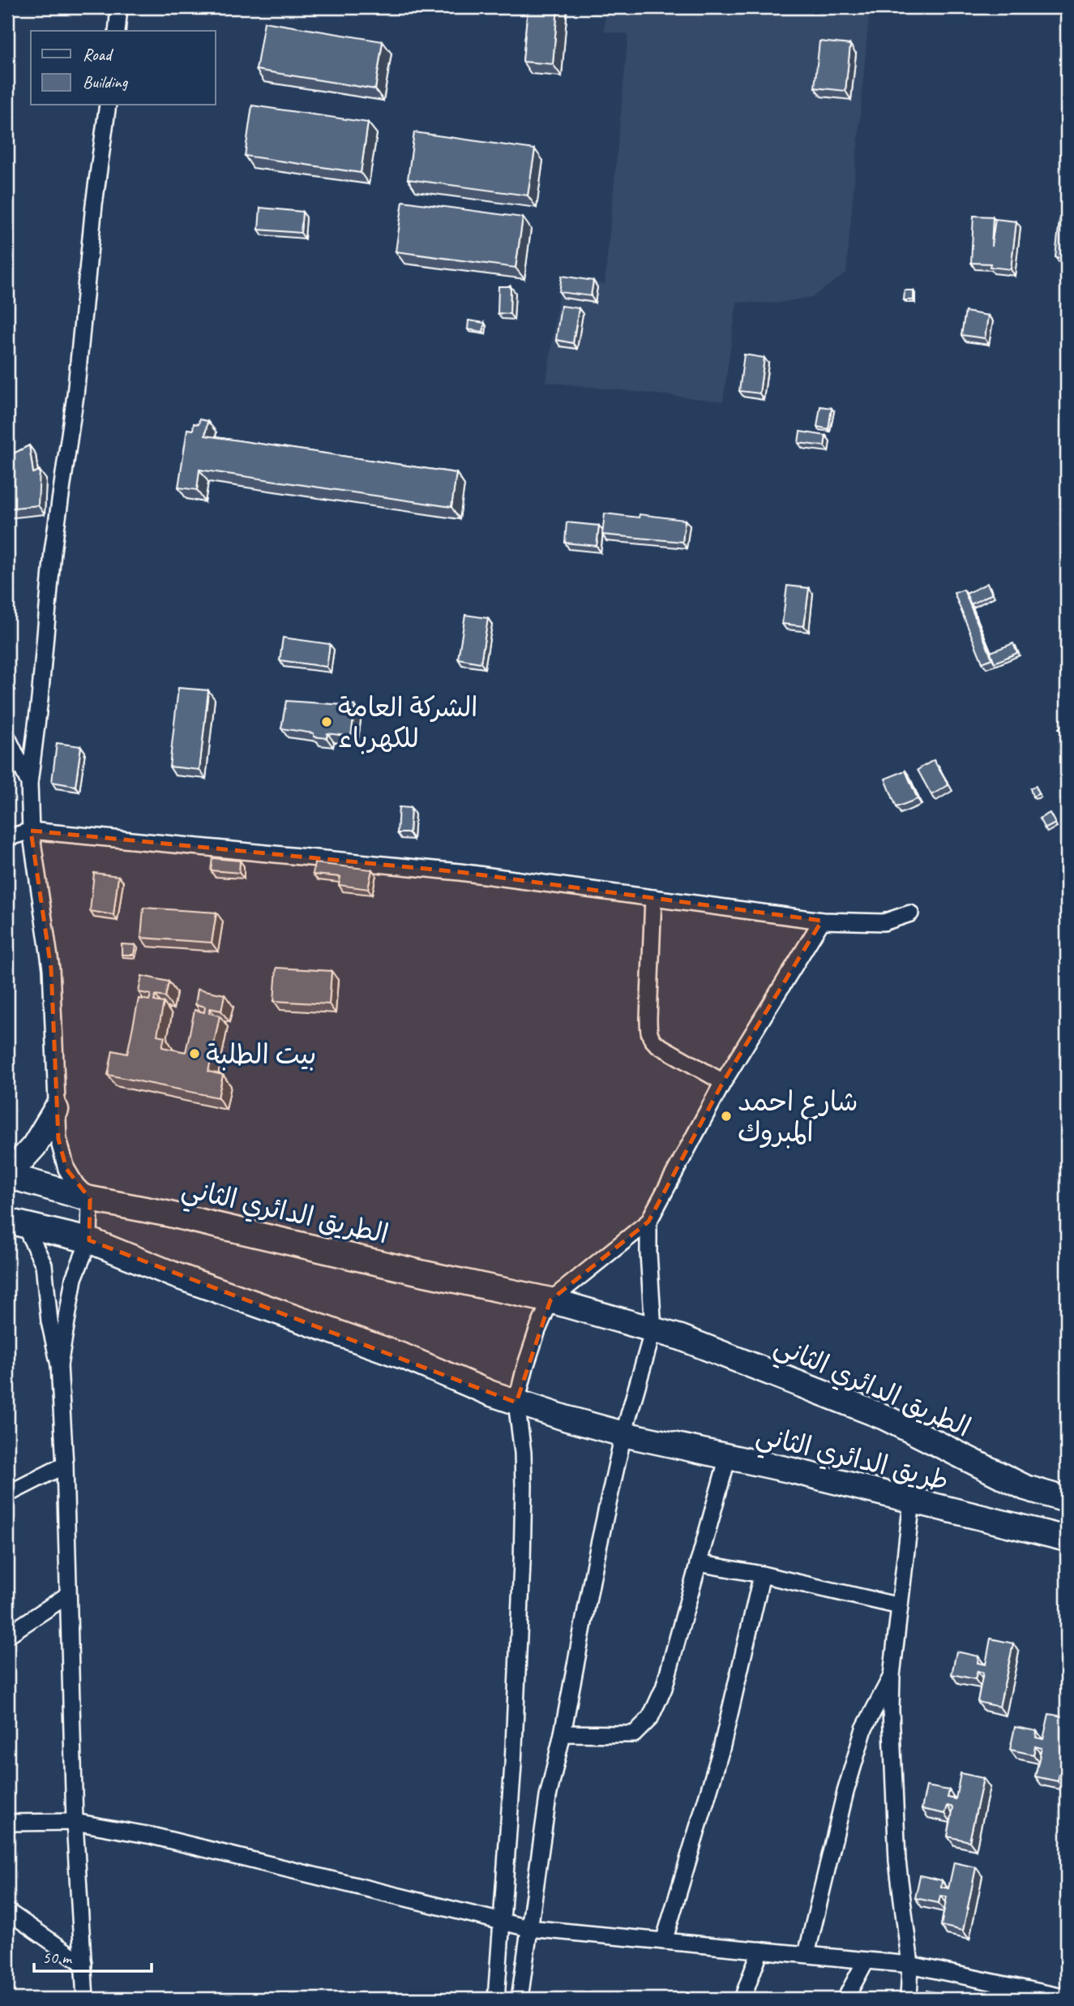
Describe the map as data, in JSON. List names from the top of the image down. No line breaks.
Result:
{"streets":{"main road":["الطريق الدائري الثاني","طريق الدائري الثاني"]},"places":["الشركة العامة للكهرباء","بيت الطلبة","شارع احمد المبروك"],"legend":["Road","Building"],"scale_bar":"50 m"}
